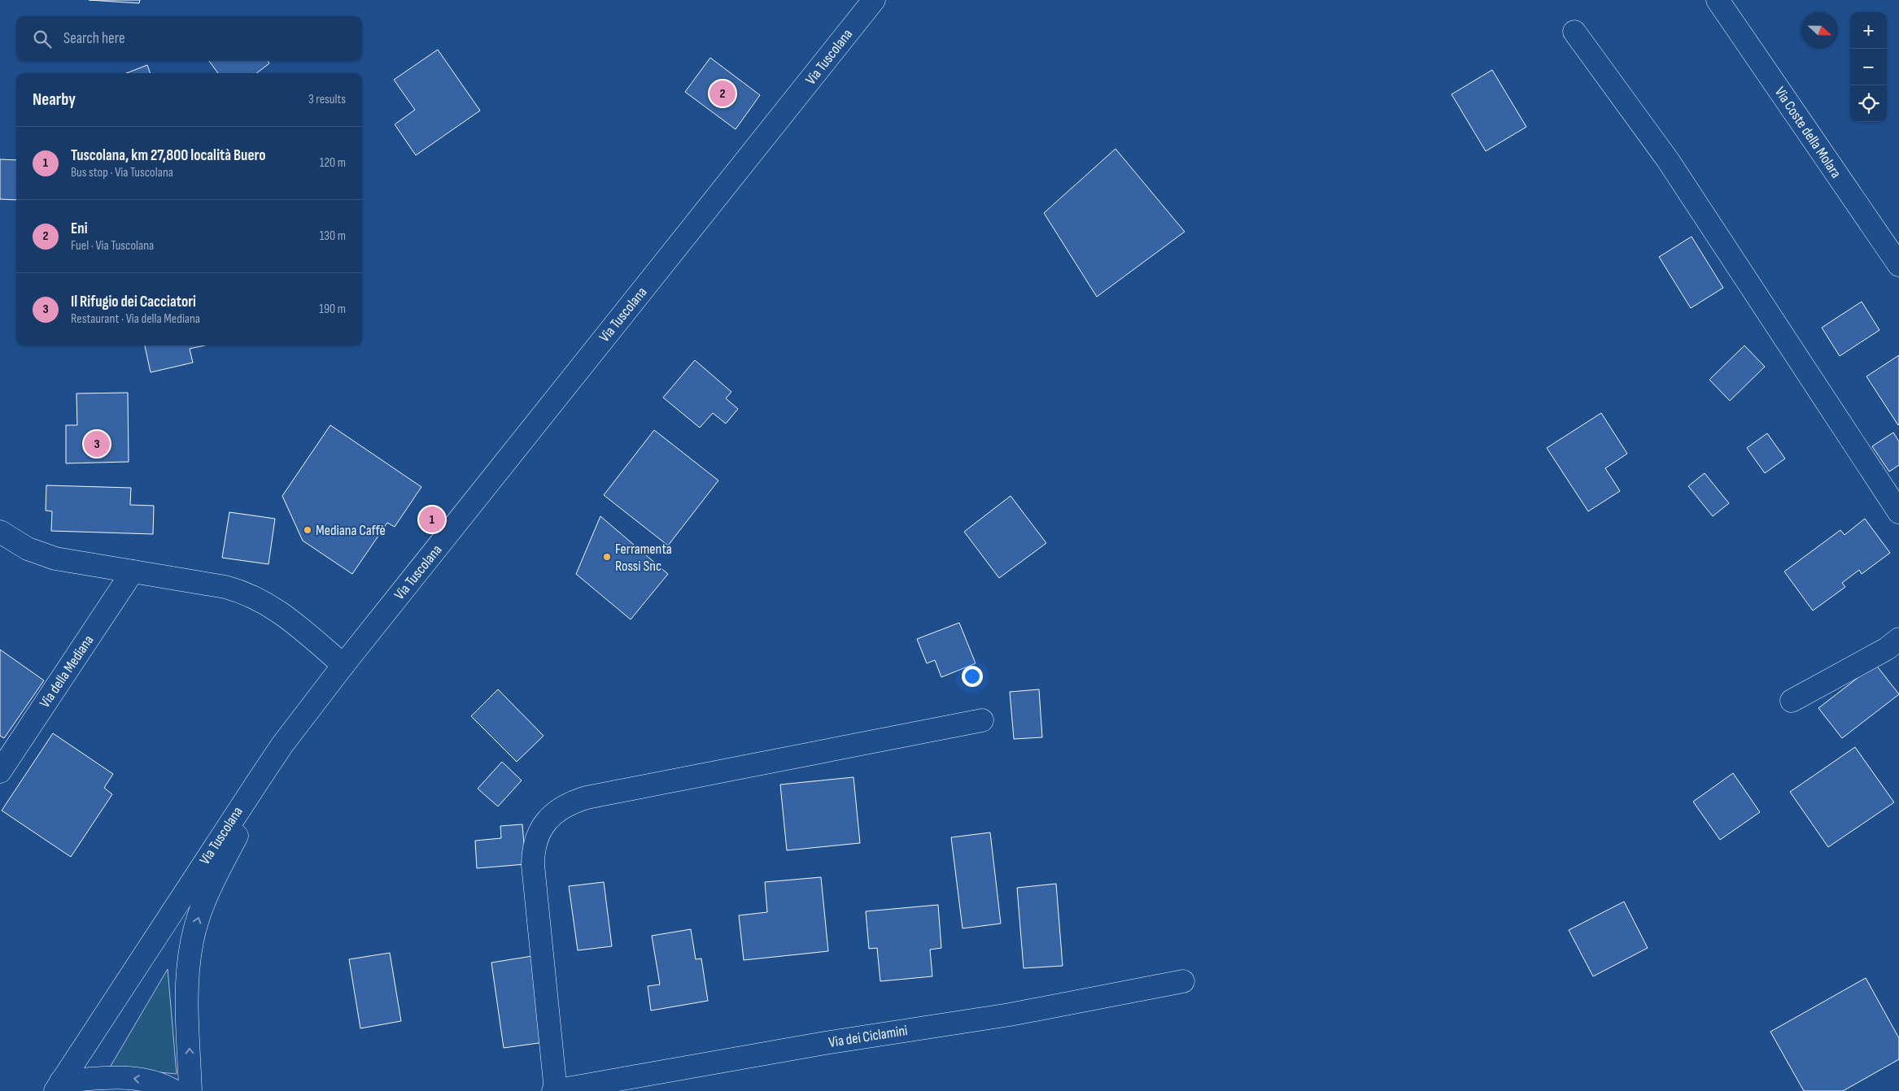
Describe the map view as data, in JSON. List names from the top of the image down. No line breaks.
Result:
{"streets":{"street":["Via Tuscolana","Via Coste della Molara","Via della Mediana","Via dei Ciclamini"]},"places":["Mediana Caffè","Ferramenta Rossi Snc"],"north":"right","page":{"map_buttons":["+","−"],"search":"Search here","heading":["Nearby","3 results"],"pins":["2","3","1"],"list":[{"mark":"1","name":"Tuscolana, km 27,800 località Buero","note":"Bus stop · Via Tuscolana","value":"120 m"},{"mark":"2","name":"Eni","note":"Fuel · Via Tuscolana","value":"130 m"},{"mark":"3","name":"Il Rifugio dei Cacciatori","note":"Restaurant · Via della Mediana","value":"190 m"}]}}
